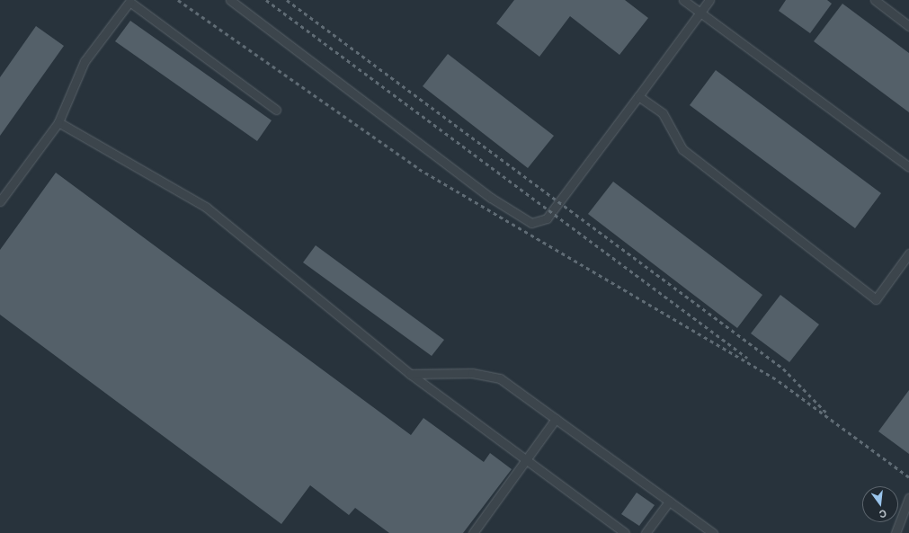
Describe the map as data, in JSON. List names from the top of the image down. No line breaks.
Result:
{"north":"bottom"}
